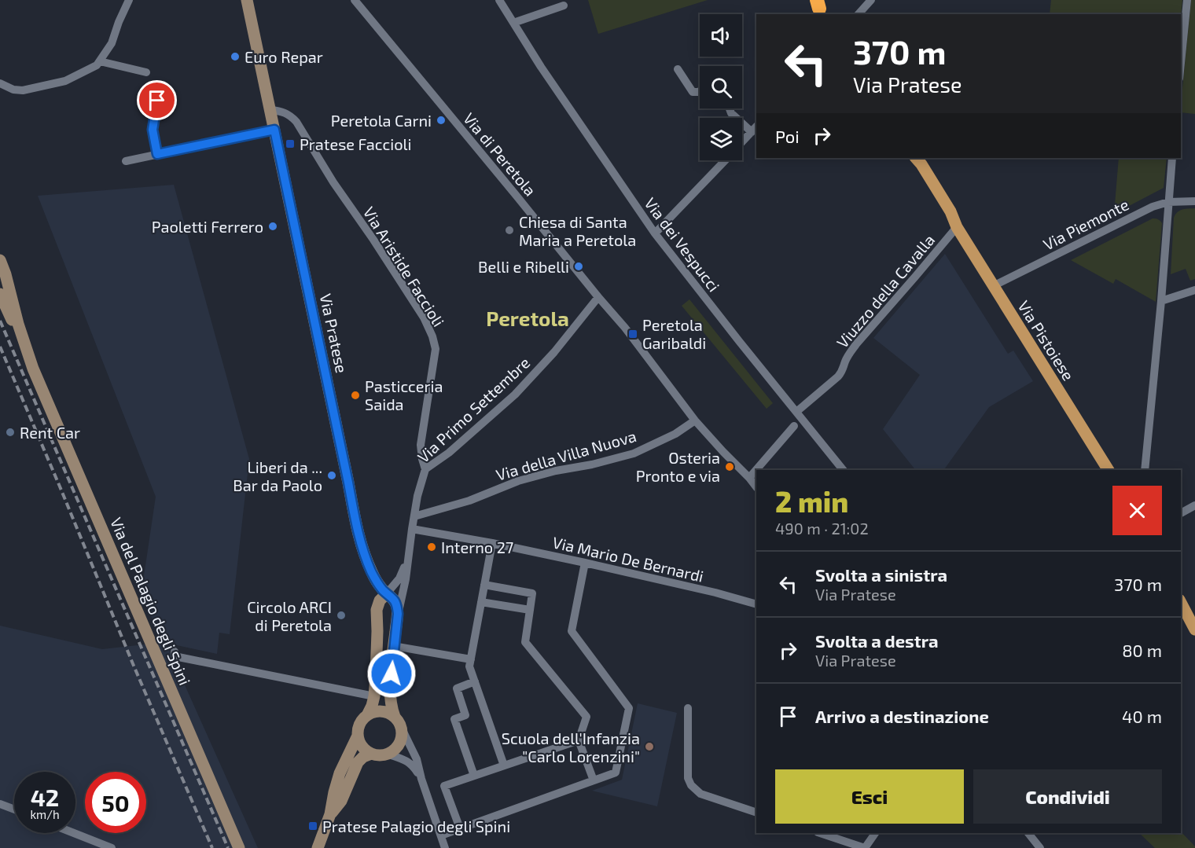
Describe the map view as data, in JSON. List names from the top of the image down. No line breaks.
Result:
{"streets":{"main road":["Via Pratese","Via Pistoiese","Via del Palagio degli Spini"],"street":["Via di Peretola","Via Piemonte","Via dei Vespucci","Via Aristide Faccioli","Viuzzo della Cavalla","Via Primo Settembre","Via della Villa Nuova","Via Mario De Bernardi"]},"crossings":[["Via di Peretola","Via Primo Settembre"],["Via di Peretola","Via della Villa Nuova"],["Via Piemonte","Via Pistoiese"],["Via dei Vespucci","Viuzzo della Cavalla"],["Via Aristide Faccioli","Via Pratese"],["Via Aristide Faccioli","Via Primo Settembre"],["Viuzzo della Cavalla","Via Pistoiese"],["Via Pratese","Via Primo Settembre"],["Via Primo Settembre","Via della Villa Nuova"],["Via Primo Settembre","Via Mario De Bernardi"]],"districts":["Peretola"],"places":{"other":["Euro Repar","Peretola Carni","Paoletti Ferrero","Chiesa di Santa Maria a Peretola","Belli e Ribelli","Pasticceria Saida","Rent Car","Osteria Pronto e via","Liberi da ... Bar da Paolo","Interno 27","Circolo ARCI di Peretola","Scuola dell'Infanzia \"Carlo Lorenzini\""],"transit":["Pratese Faccioli","Peretola Garibaldi","Pratese Palagio degli Spini"]},"page":{"turn":["370 m","Via Pratese"],"then":"Poi","heading":["2 min","490 m · 21:02"],"list":[{"name":"Svolta a sinistra","note":"Via Pratese","value":"370 m"},{"name":"Svolta a destra","note":"Via Pratese","value":"80 m"},{"name":"Arrivo a destinazione","value":"40 m"}],"buttons":["Esci","Condividi"],"speed":"42 km/h","limit":"50"}}
